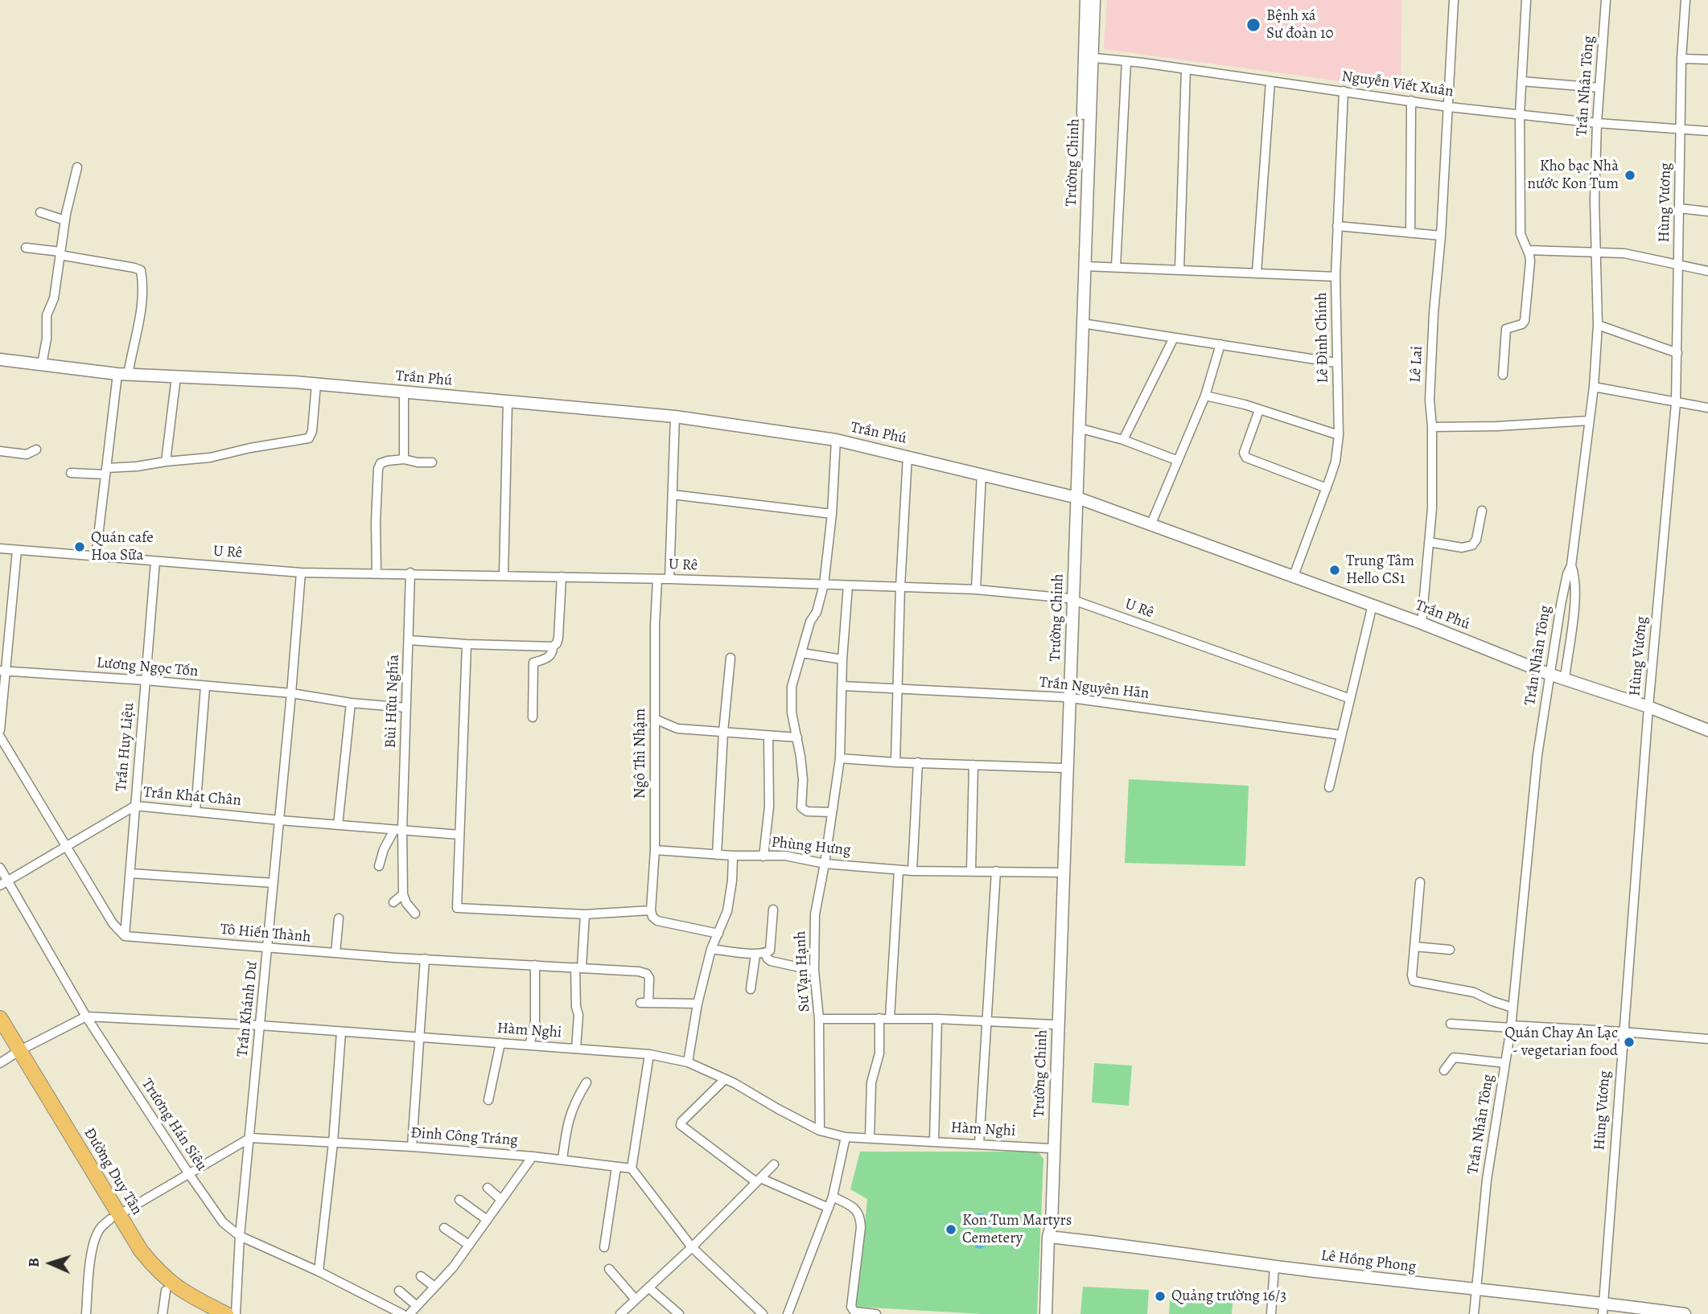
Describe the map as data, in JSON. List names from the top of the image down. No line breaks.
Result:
{"streets":{"main road":["Đường Duy Tân"],"street":["Nguyễn Viết Xuân","Trần Nhân Tông","Trường Chinh","Hùng Vương","Lê Đình Chính","Lê Lai","Trần Phú","U Rê","Lương Ngọc Tốn","Trần Nguyên Hãn","Bùi Hữu Nghĩa","Trần Huy Liệu","Ngô Thì Nhậm","Trần Khát Chân","Phùng Hưng","Tô Hiến Thành","Sư Vạn Hạnh","Trần Khánh Dư","Hàm Nghi","Trương Hán Siêu","Đinh Công Tráng","Lê Hồng Phong"]},"crossings":[["Nguyễn Viết Xuân","Trần Nhân Tông"],["Nguyễn Viết Xuân","Trường Chinh"],["Nguyễn Viết Xuân","Hùng Vương"],["Nguyễn Viết Xuân","Lê Đình Chính"],["Nguyễn Viết Xuân","Lê Lai"],["Trần Nhân Tông","Trần Phú"],["Trần Nhân Tông","Lê Hồng Phong"],["Trường Chinh","Trần Phú"],["Trường Chinh","U Rê"],["Trường Chinh","Trần Nguyên Hãn"],["Trường Chinh","Phùng Hưng"],["Trường Chinh","Hàm Nghi"],["Trường Chinh","Lê Hồng Phong"],["Hùng Vương","Trần Phú"],["Hùng Vương","Lê Hồng Phong"],["Lê Đình Chính","Trần Phú"],["Lê Lai","Trần Phú"],["U Rê","Bùi Hữu Nghĩa"],["U Rê","Trần Huy Liệu"],["U Rê","Ngô Thì Nhậm"],["U Rê","Sư Vạn Hạnh"],["U Rê","Trần Khánh Dư"],["Lương Ngọc Tốn","Bùi Hữu Nghĩa"],["Lương Ngọc Tốn","Trần Huy Liệu"],["Lương Ngọc Tốn","Trần Khánh Dư"],["Trần Nguyên Hãn","Sư Vạn Hạnh"],["Bùi Hữu Nghĩa","Trần Khát Chân"],["Trần Huy Liệu","Trần Khát Chân"],["Trần Huy Liệu","Tô Hiến Thành"],["Trần Khát Chân","Trần Khánh Dư"],["Trần Khát Chân","Trương Hán Siêu"],["Phùng Hưng","Sư Vạn Hạnh"],["Tô Hiến Thành","Trần Khánh Dư"],["Sư Vạn Hạnh","Hàm Nghi"],["Trần Khánh Dư","Hàm Nghi"],["Trần Khánh Dư","Trương Hán Siêu"],["Trần Khánh Dư","Đinh Công Tráng"],["Hàm Nghi","Trương Hán Siêu"]],"places":["Bệnh xá Sư đoàn 10","Kho bạc Nhà nước Kon Tum","Quán cafe Hoa Sữa","Trung Tâm Hello CS1","Quán Chay An Lạc - vegetarian food","Kon Tum Martyrs Cemetery","Quảng trường 16/3"],"north":"left"}
